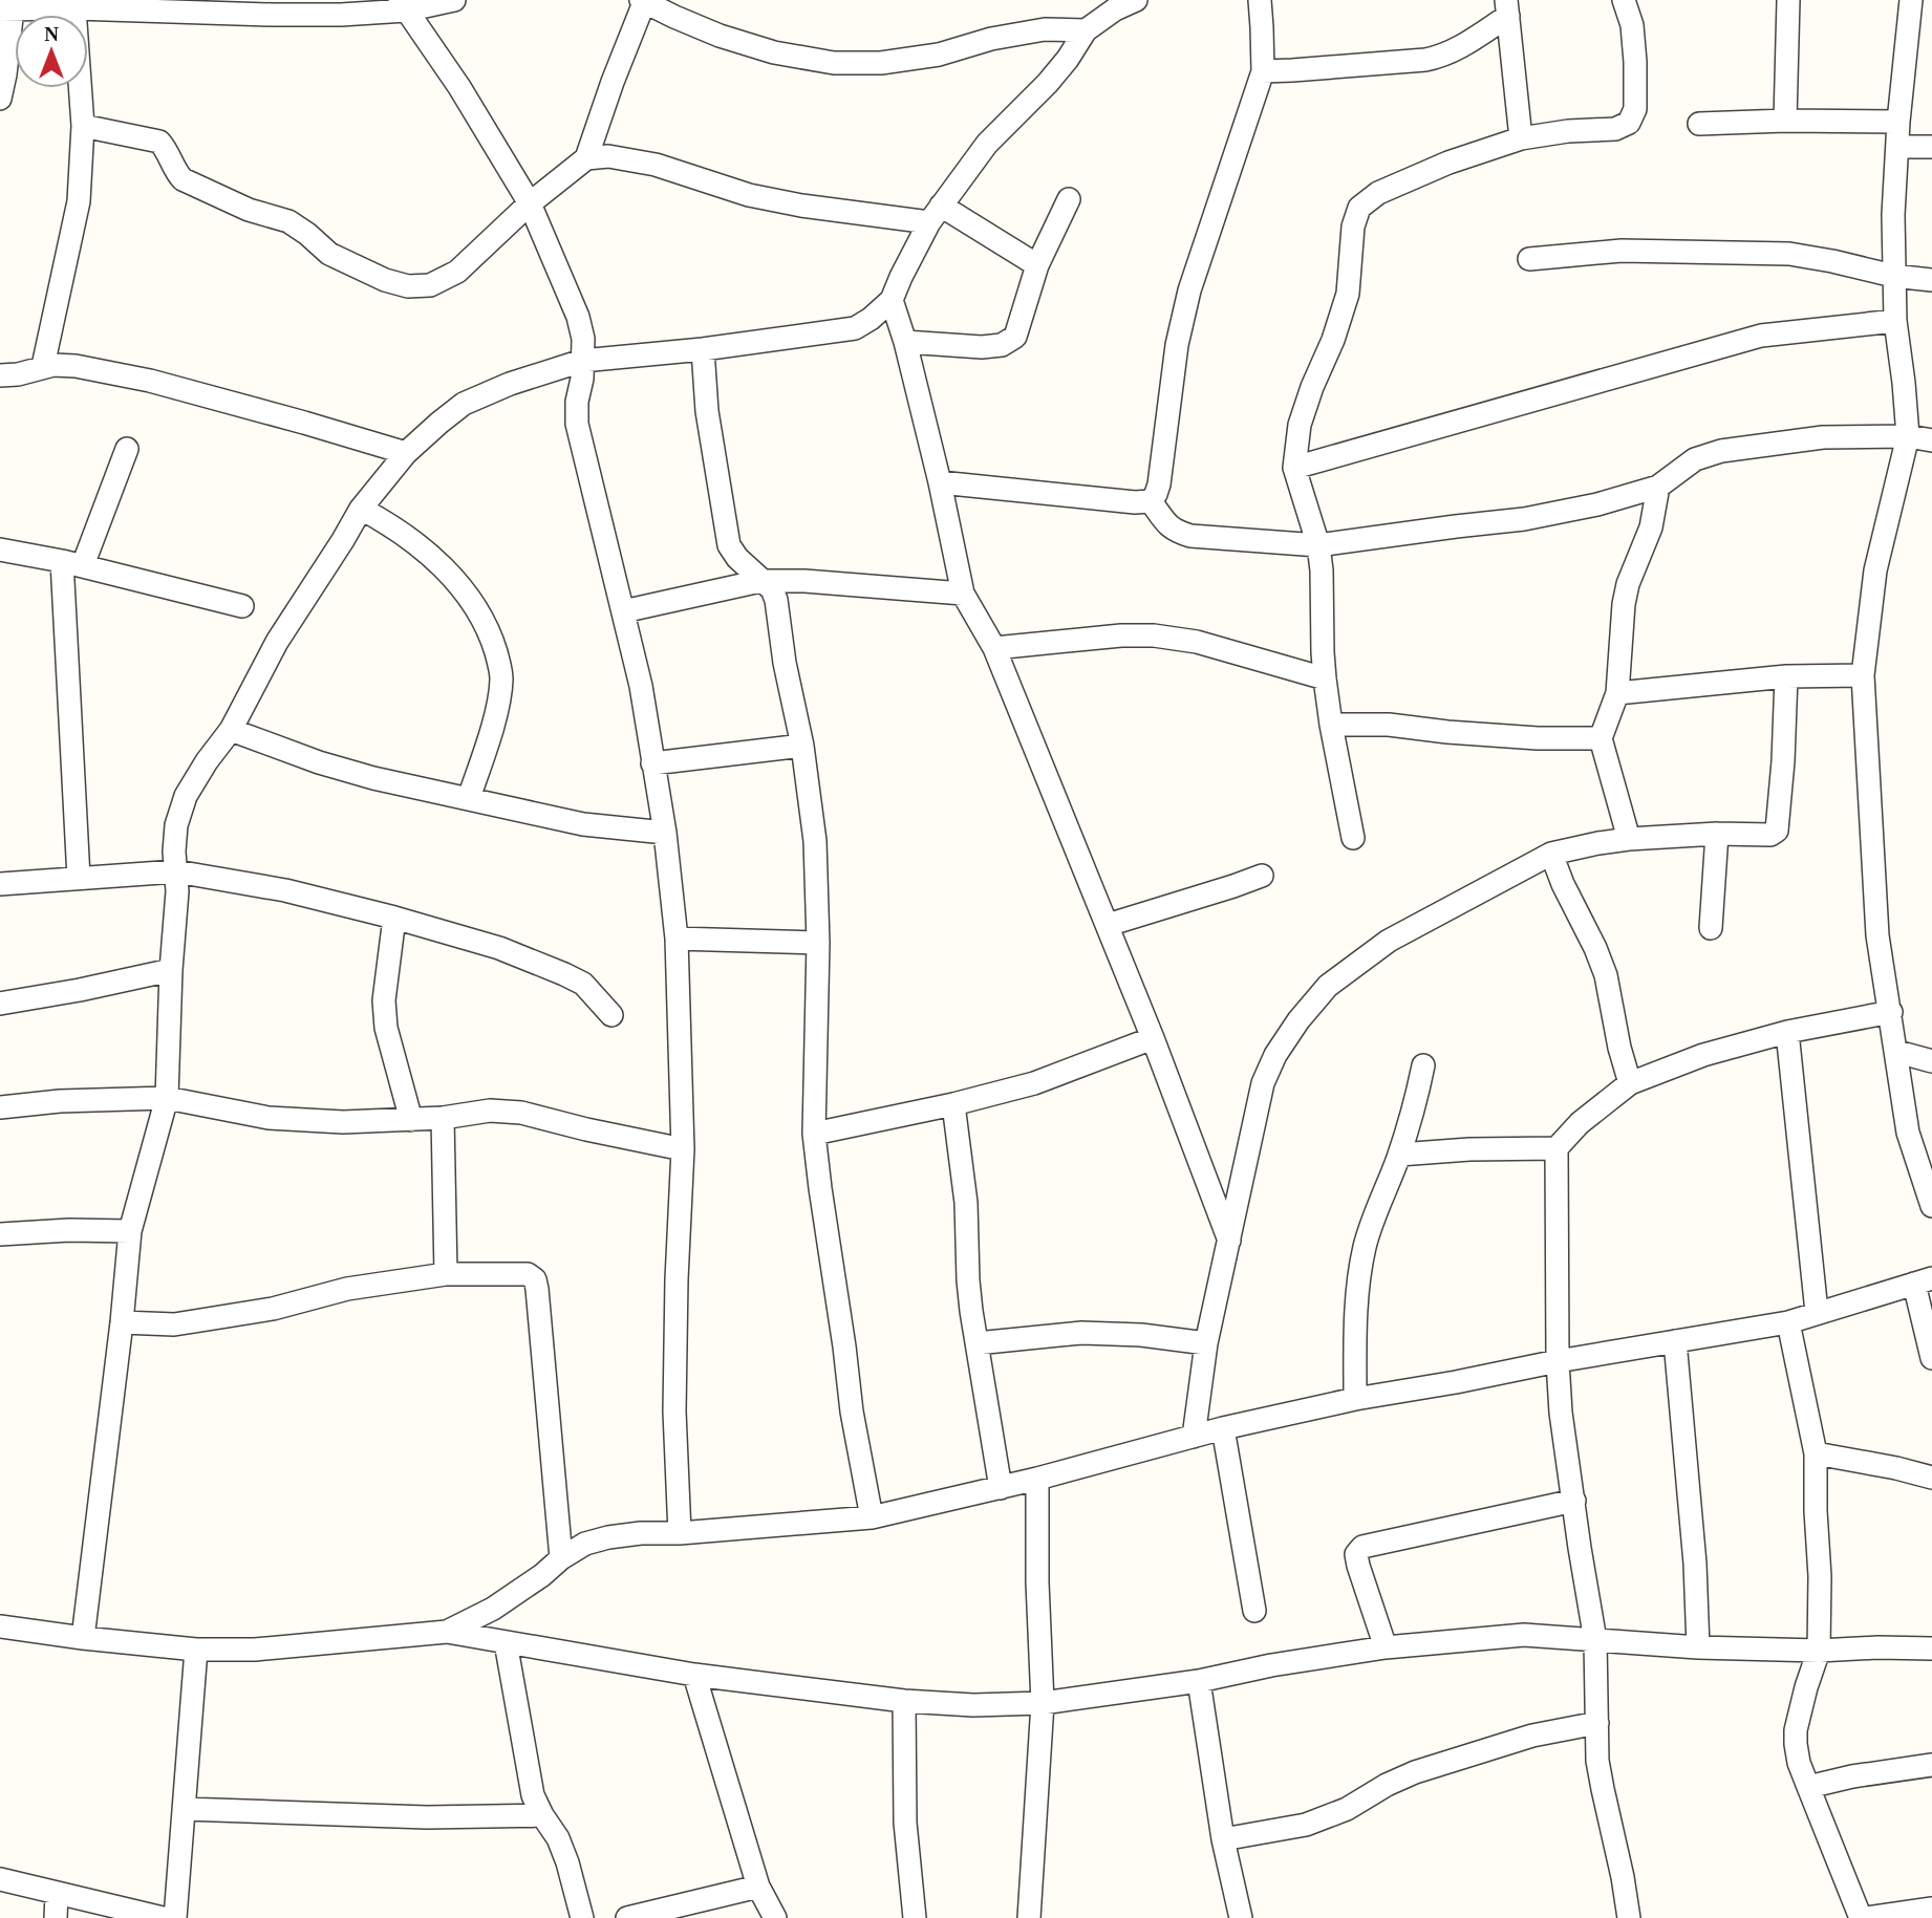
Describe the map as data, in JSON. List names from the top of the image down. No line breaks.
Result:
{"north":"top"}
